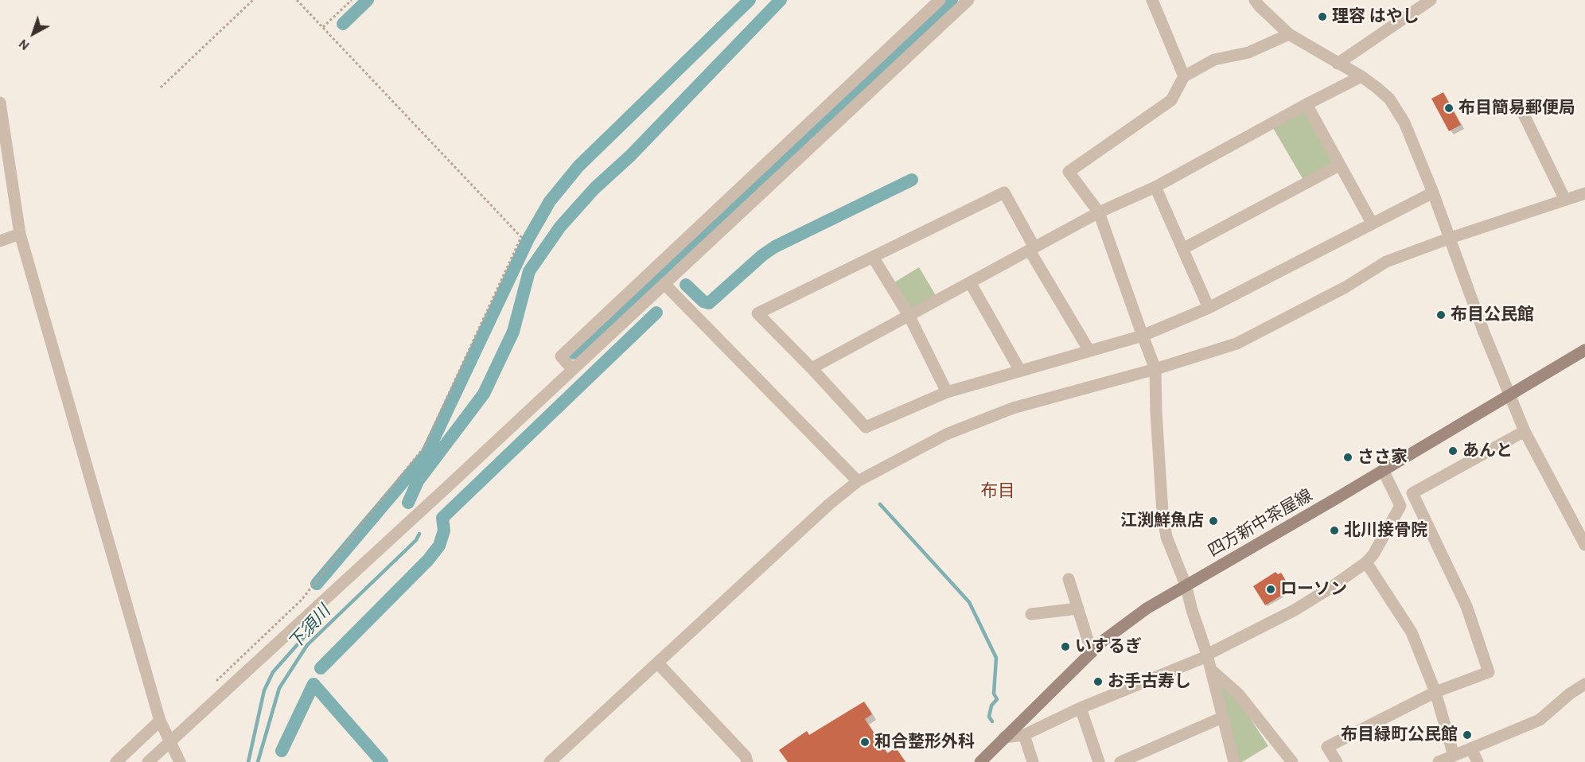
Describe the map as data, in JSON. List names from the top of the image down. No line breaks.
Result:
{"streets":{"main road":["四方新中茶屋線"]},"districts":["布目"],"water":["下須川"],"places":["理容 はやし","布目簡易郵便局","布目公民館","あんと","ささ家","江渕鮮魚店","北川接骨院","ローソン","いするぎ","お手古寿し","布目緑町公民館","和合整形外科"],"north":"bottom left"}
